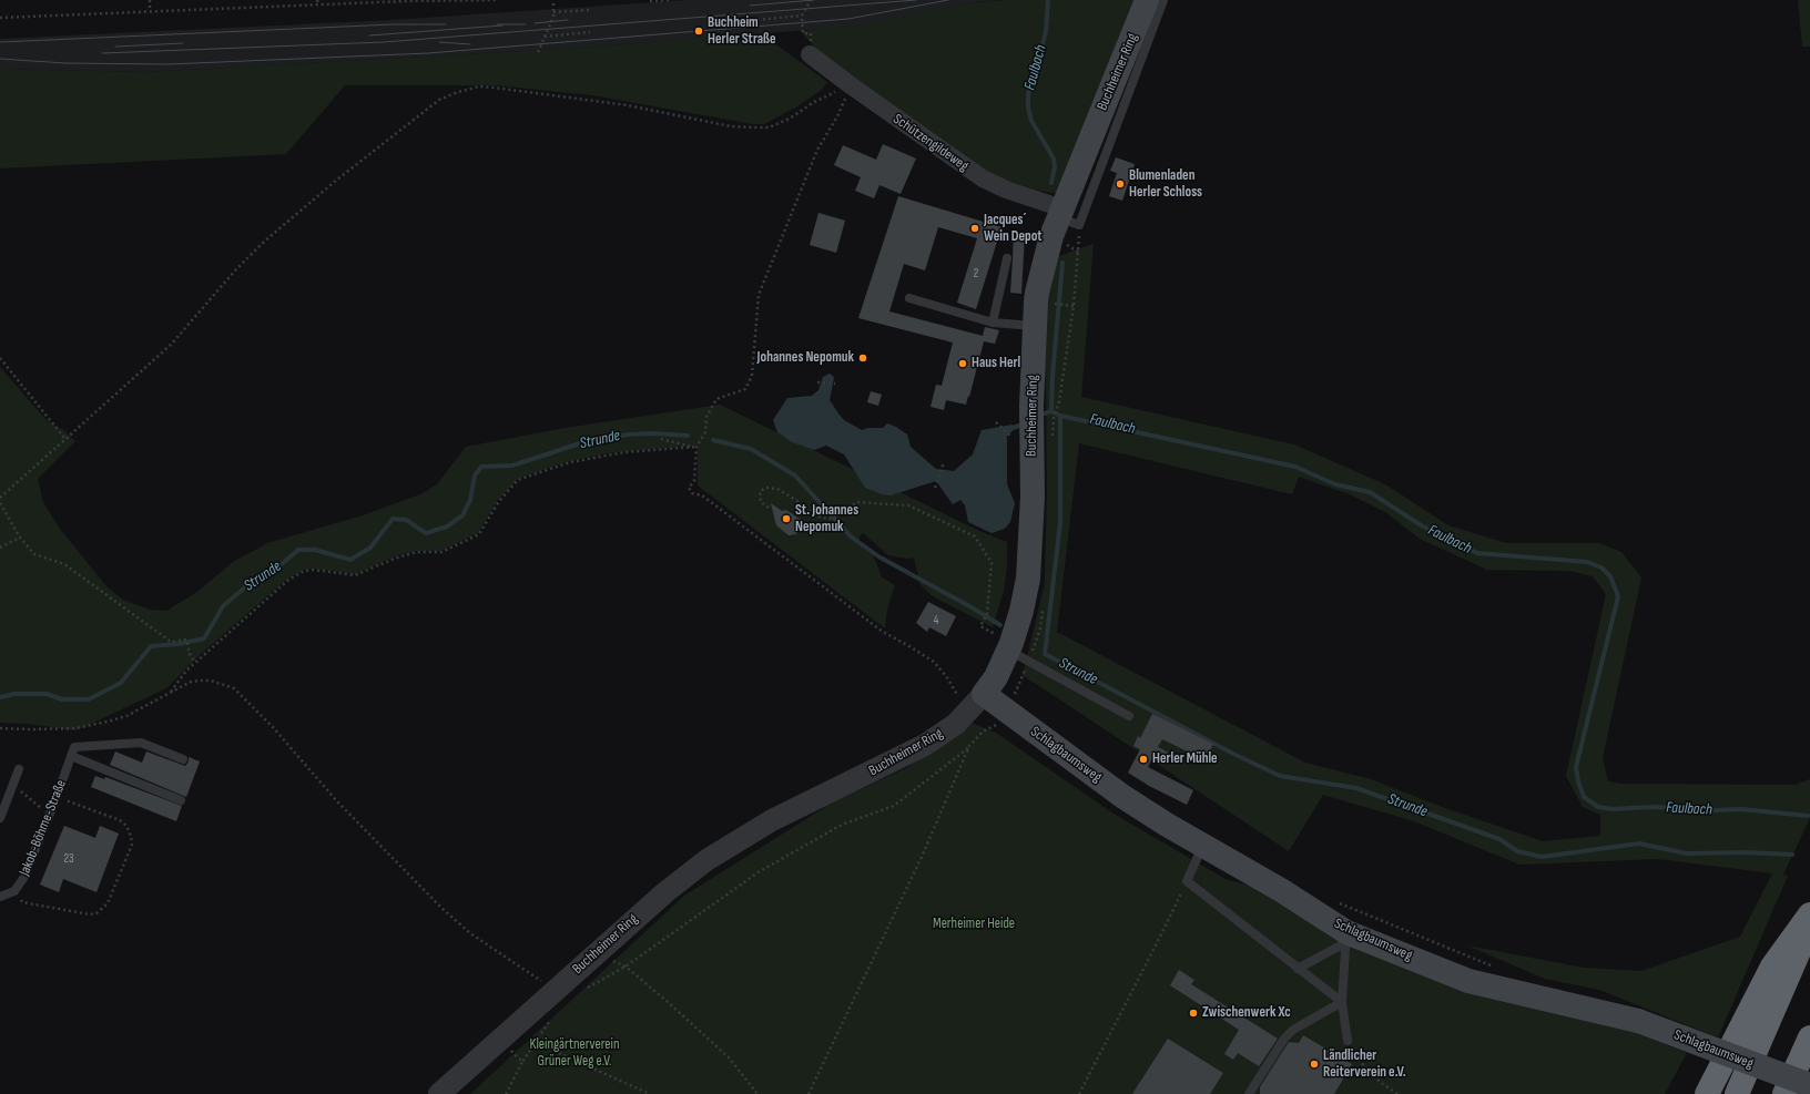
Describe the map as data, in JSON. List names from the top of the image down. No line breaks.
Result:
{"streets":{"main road":["Buchheimer Ring","Schlagbaumsweg"],"street":["Schützengildeweg"],"lane":["Jakob-Böhme-Straße"]},"crossings":[["Buchheimer Ring","Schützengildeweg"],["Buchheimer Ring","Schlagbaumsweg"]],"water":["Faulbach","Strunde"],"parks":["Merheimer Heide","Kleingärtnerverein Grüner Weg e.V."],"places":["Buchheim Herler Straße","Blumenladen Herler Schloss","Jacques´ Wein Depot","Johannes Nepomuk","Haus Herl","St. Johannes Nepomuk","Herler Mühle","Zwischenwerk Xc","Ländlicher Reiterverein e.V."],"house_numbers":["2","4","23"]}
